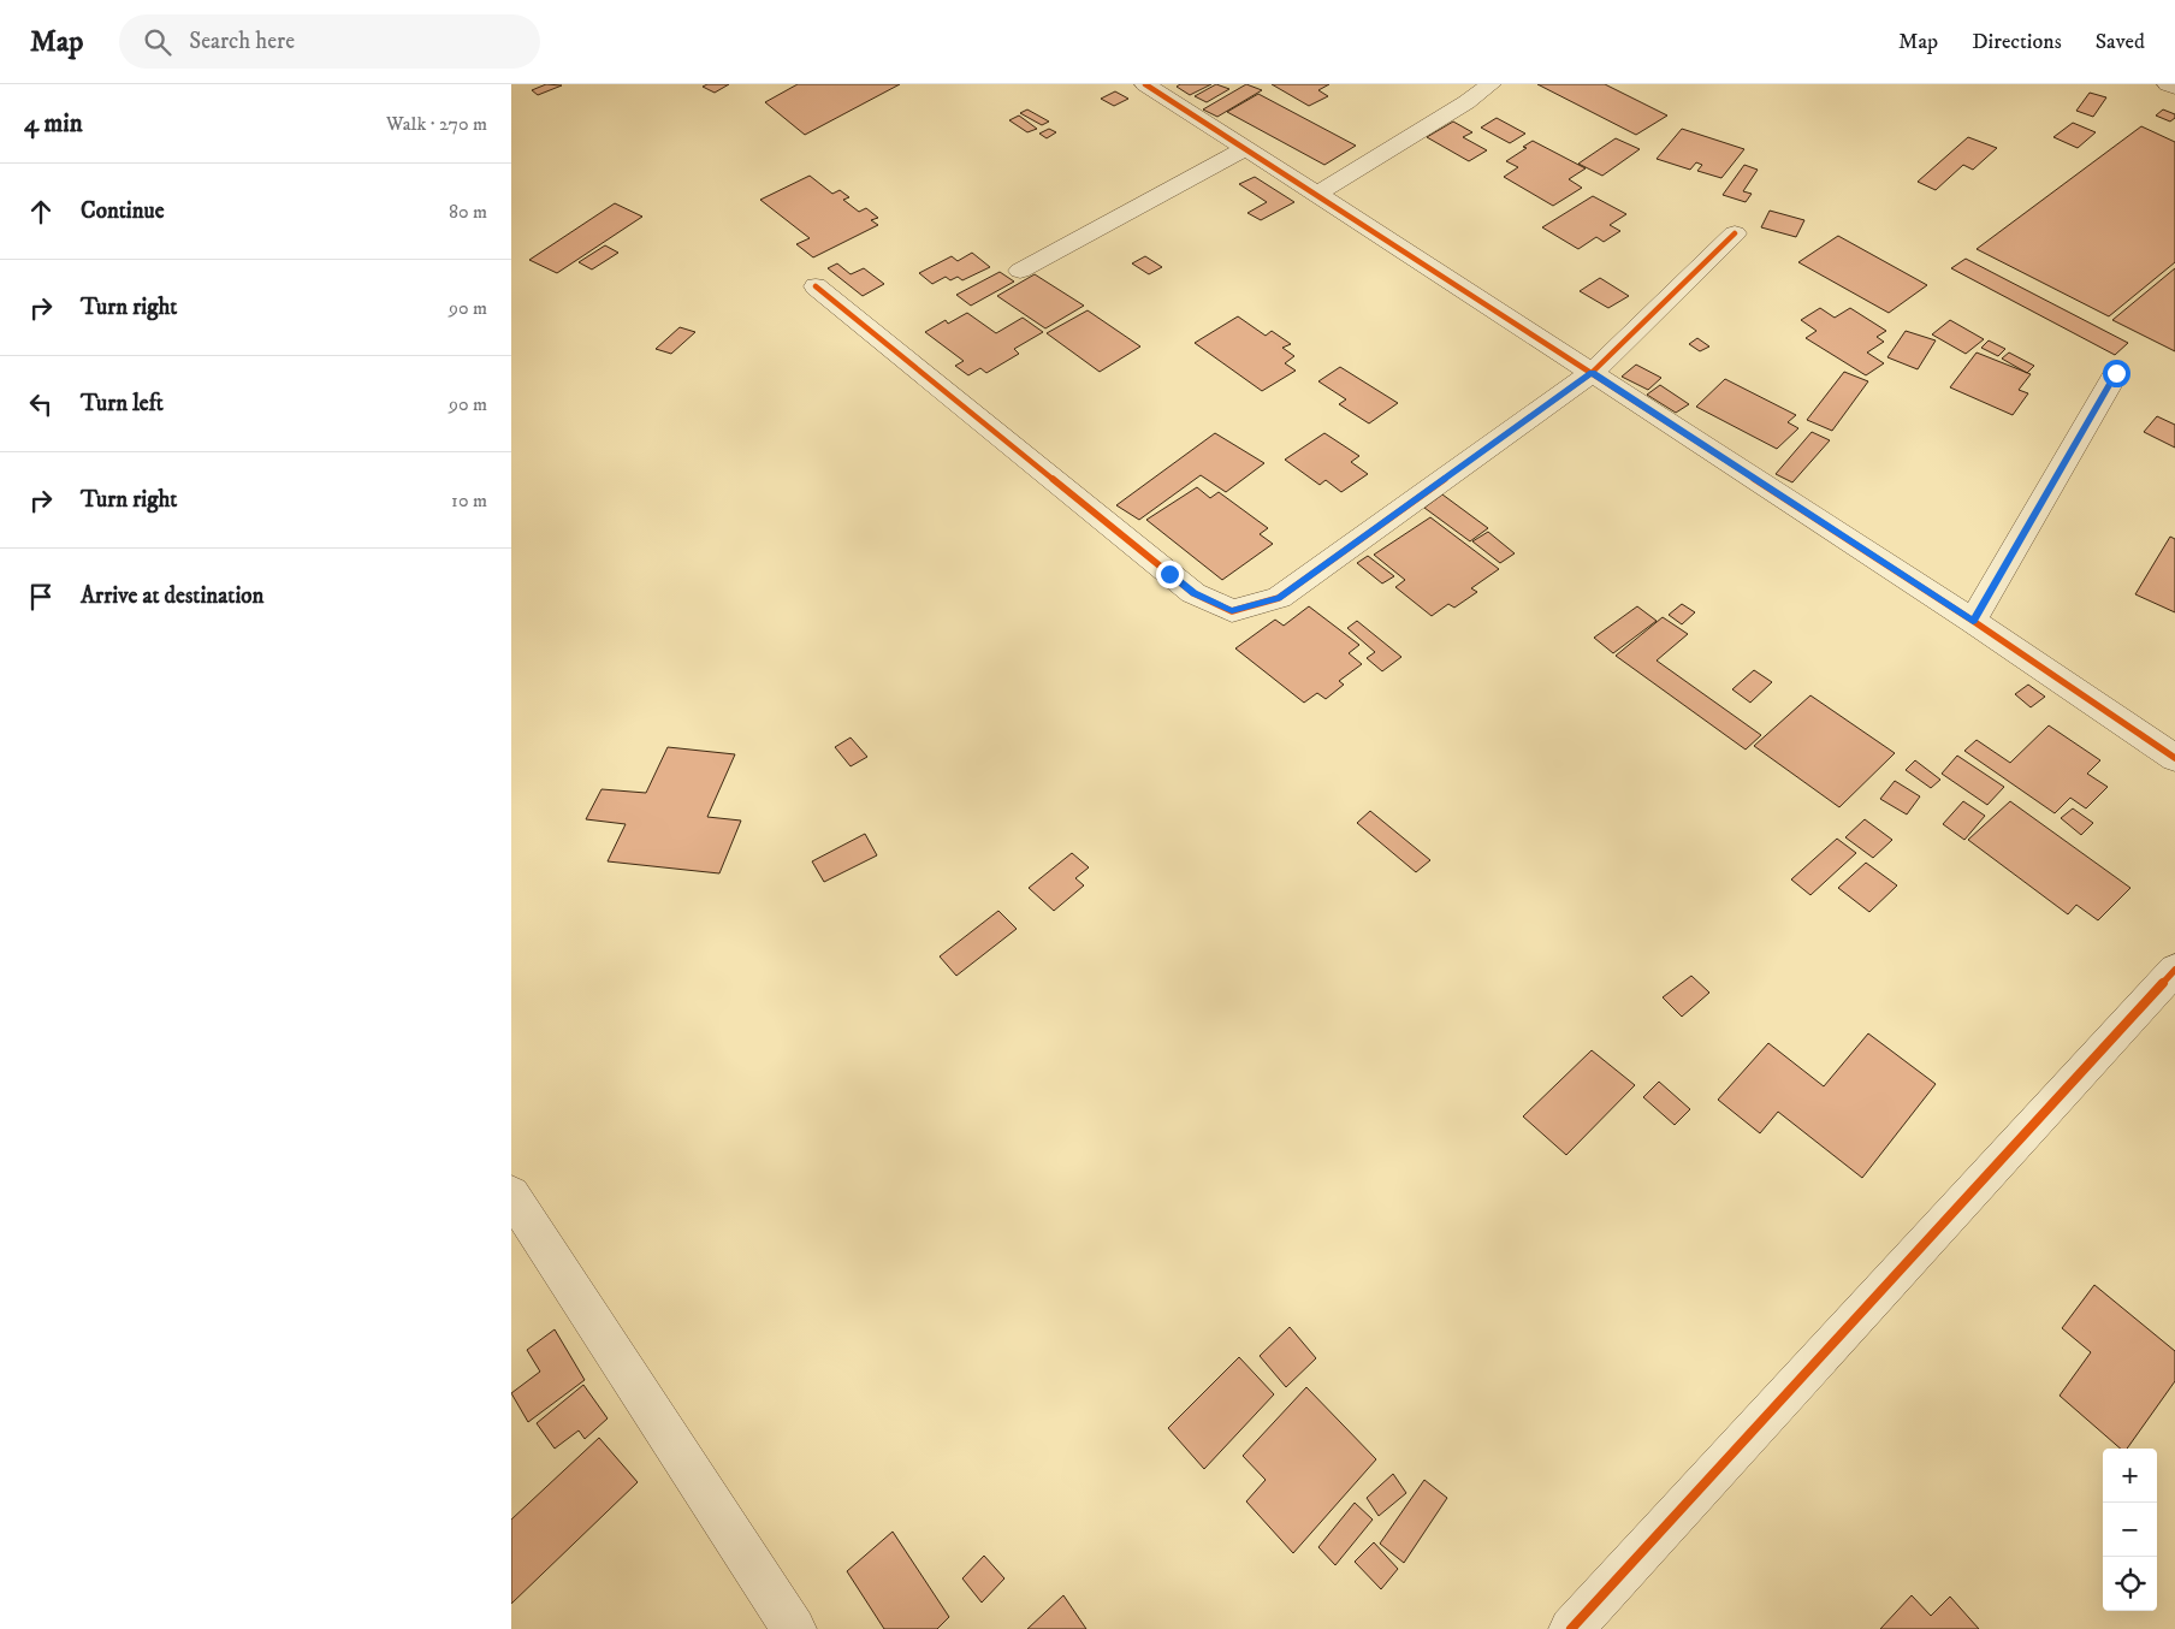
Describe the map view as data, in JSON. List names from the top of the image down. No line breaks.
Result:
{"page":{"header":"Map","search":"Search here","nav":["Map","Directions","Saved"],"heading":["4 min","Walk · 270 m"],"list":[["Continue","80 m"],["Turn right","90 m"],["Turn left","90 m"],["Turn right","10 m"],"Arrive at destination"],"map_buttons":["+","−"]}}
